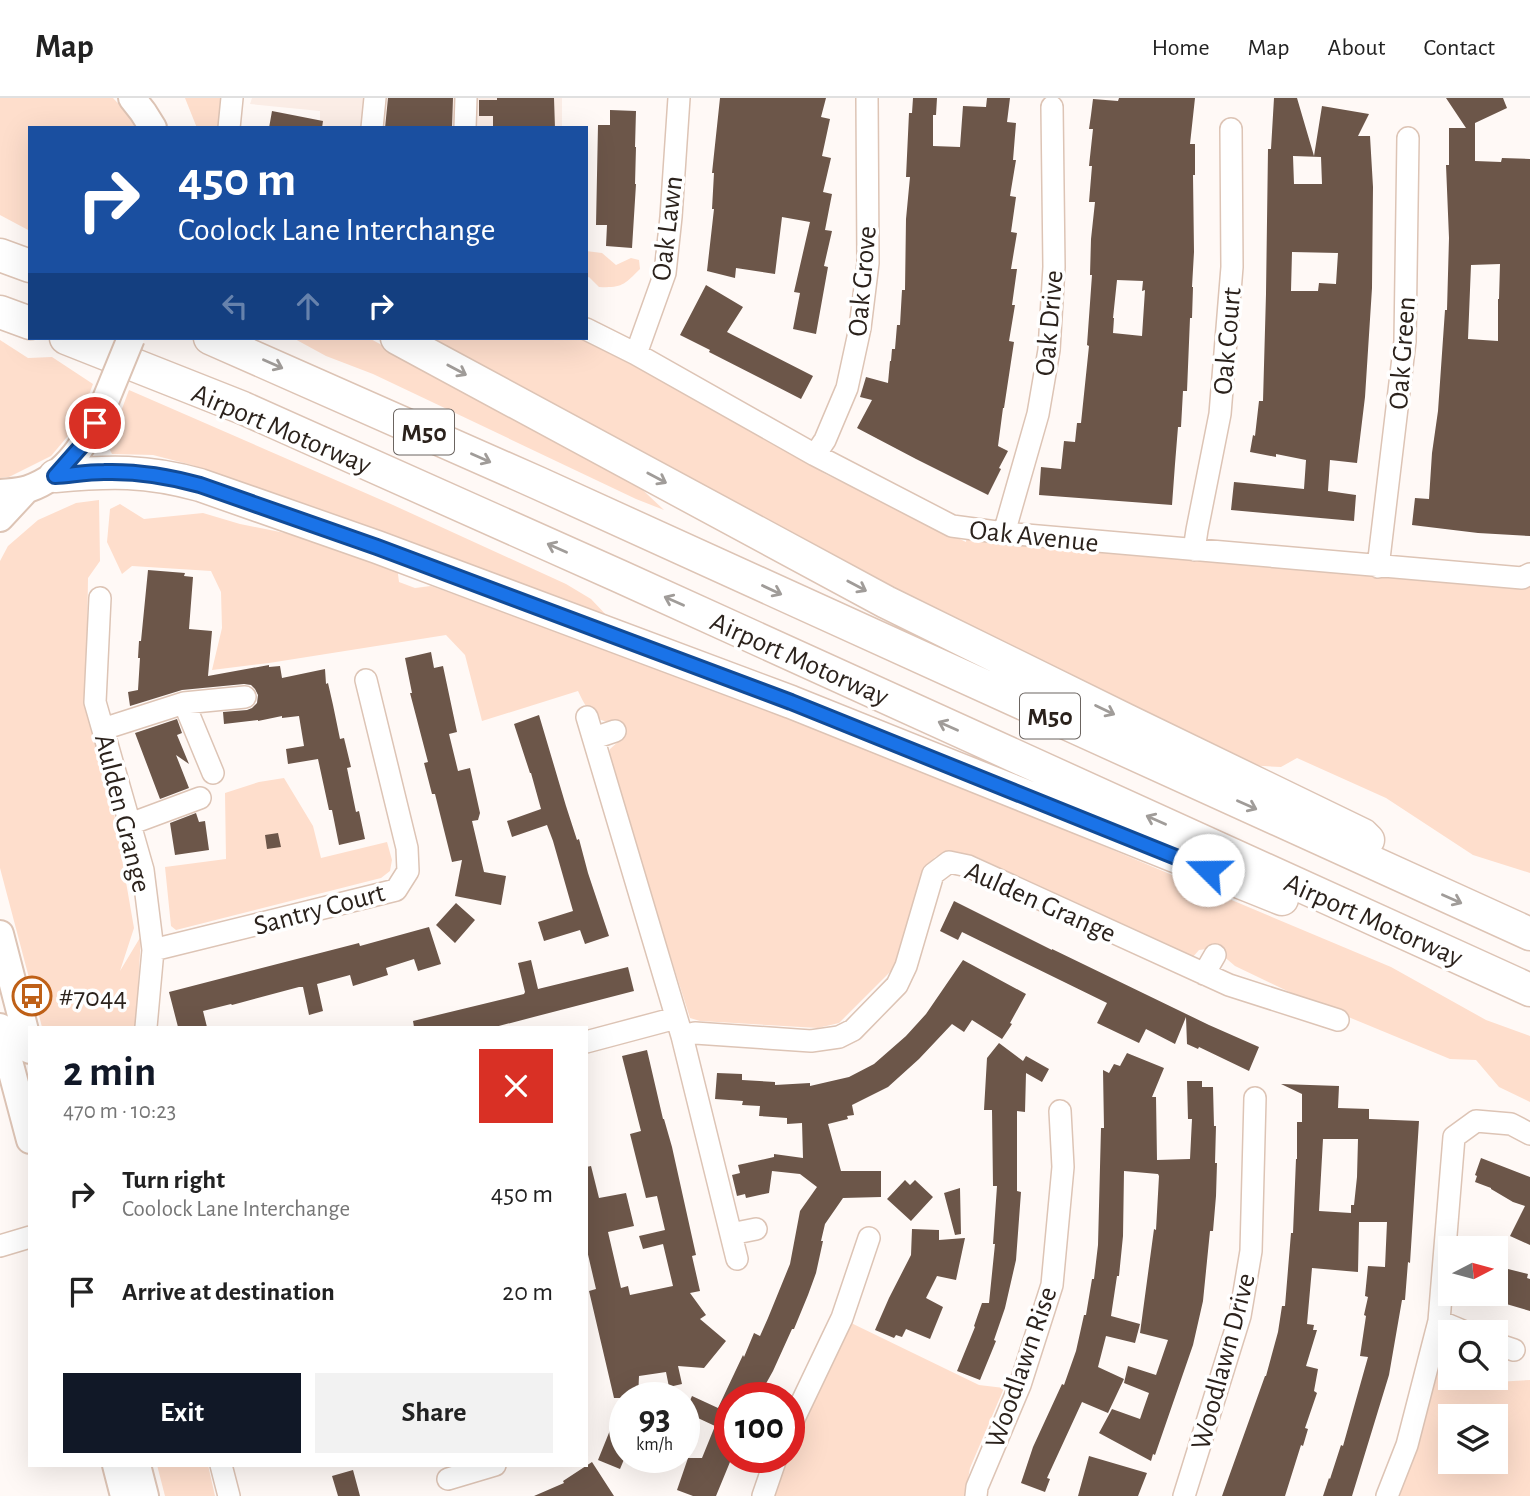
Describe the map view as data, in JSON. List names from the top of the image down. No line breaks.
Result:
{"streets":{"highway":["Airport Motorway","M50"],"street":["Oak Lawn","Oak Grove","Oak Drive","Oak Court","Oak Green","Oak Avenue","Aulden Grange","Santry Court","Woodlawn Drive","Woodlawn Rise"]},"crossings":[["Oak Lawn","Oak Avenue"],["Oak Grove","Oak Avenue"],["Oak Drive","Oak Avenue"],["Oak Court","Oak Avenue"],["Oak Green","Oak Avenue"],["Aulden Grange","Santry Court"]],"places":{"bus stop":["#7044"]},"north":"right","page":{"header":"Map","nav":["Home","Map","About","Contact"],"turn":["450 m","Coolock Lane Interchange"],"heading":["2 min","470 m · 10:23"],"list":[{"name":"Turn right","note":"Coolock Lane Interchange","value":"450 m"},{"name":"Arrive at destination","value":"20 m"}],"buttons":["Exit","Share"],"speed":"93 km/h","limit":"100"}}
